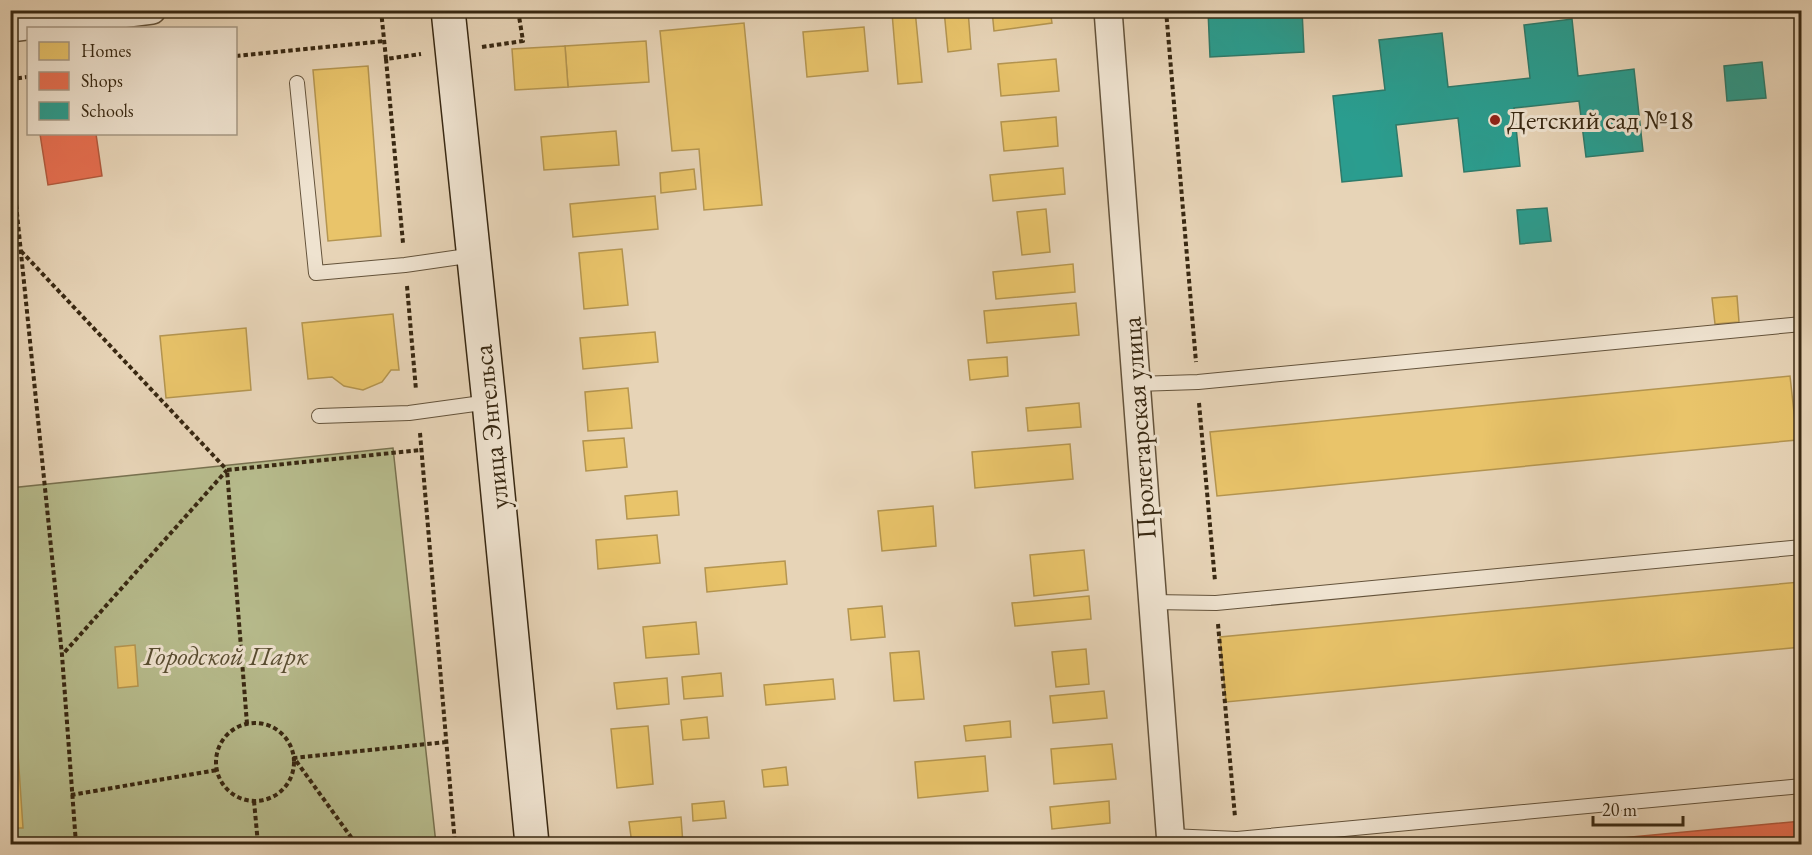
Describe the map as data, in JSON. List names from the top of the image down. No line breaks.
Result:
{"streets":{"main road":["улица Энгельса"],"street":["Пролетарская улица"]},"parks":["Городской Парк"],"places":["Детский сад №18"],"legend":["Homes","Shops","Schools"],"scale_bar":"20 m"}
